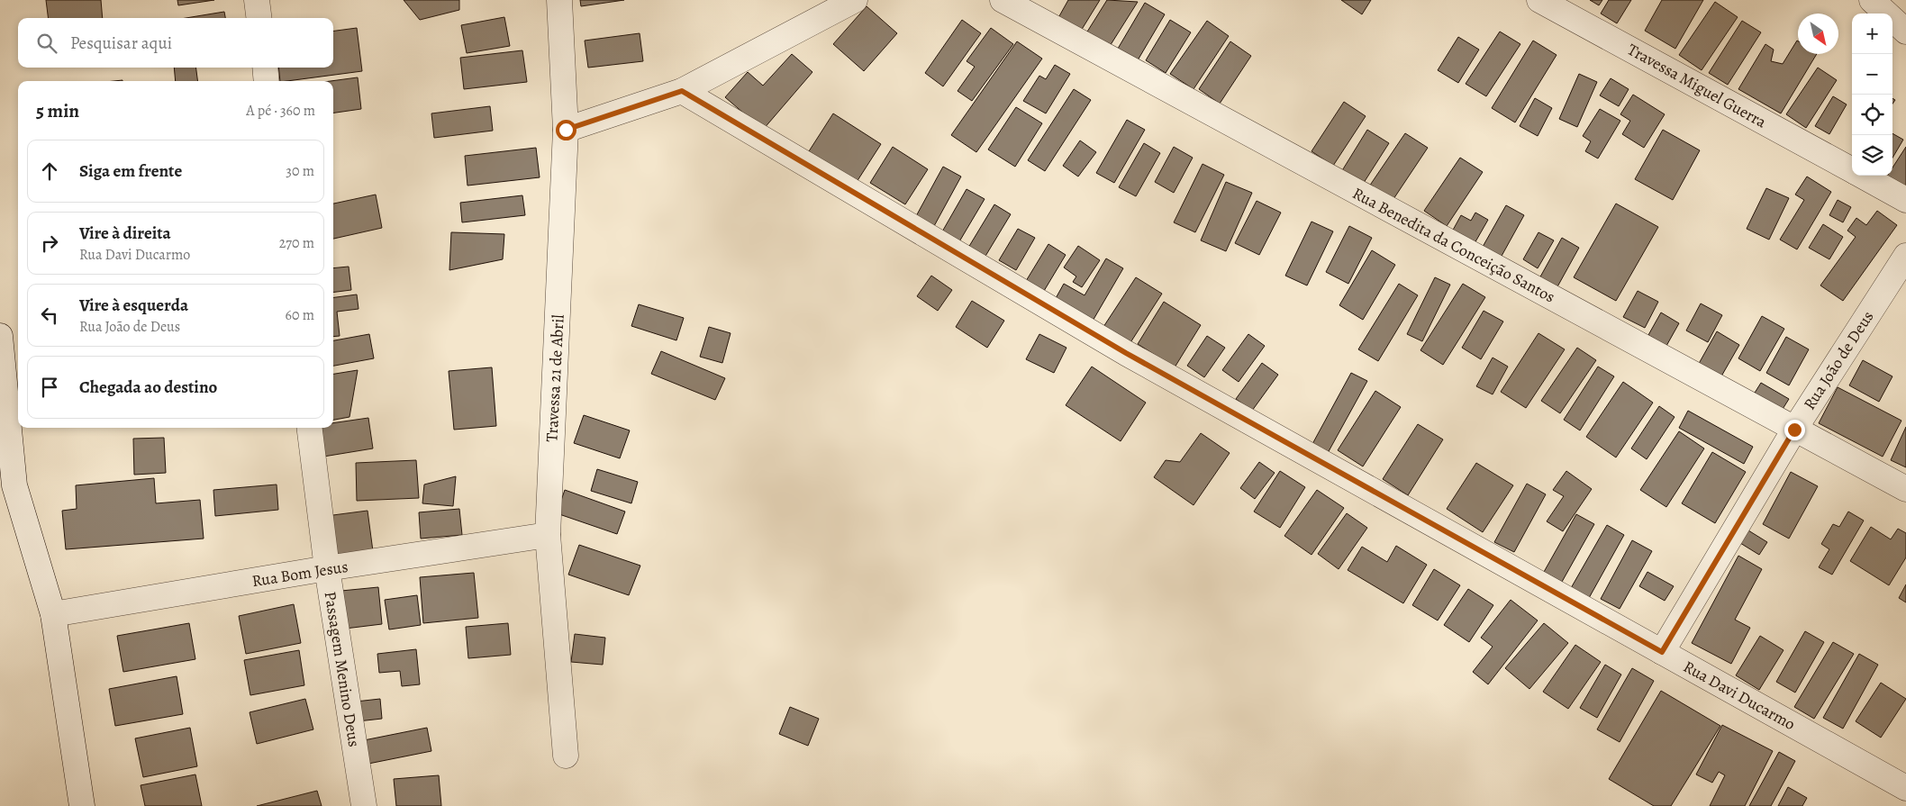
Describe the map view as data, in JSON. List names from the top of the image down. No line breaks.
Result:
{"streets":{"street":["Travessa Miguel Guerra","Rua Benedita da Conceição Santos","Rua João de Deus","Travessa 21 de Abril","Rua Bom Jesus","Passagem Menino Deus","Rua Davi Ducarmo"]},"crossings":[["Rua Benedita da Conceição Santos","Rua João de Deus"],["Rua João de Deus","Rua Davi Ducarmo"],["Travessa 21 de Abril","Rua Bom Jesus"],["Rua Bom Jesus","Passagem Menino Deus"]],"north":"bottom right","page":{"map_buttons":["+","−"],"search":"Pesquisar aqui","heading":["5 min","A pé · 360 m"],"list":[["Siga em frente","30 m"],["Vire à direita","Rua Davi Ducarmo","270 m"],["Vire à esquerda","Rua João de Deus","60 m"],"Chegada ao destino"]}}
